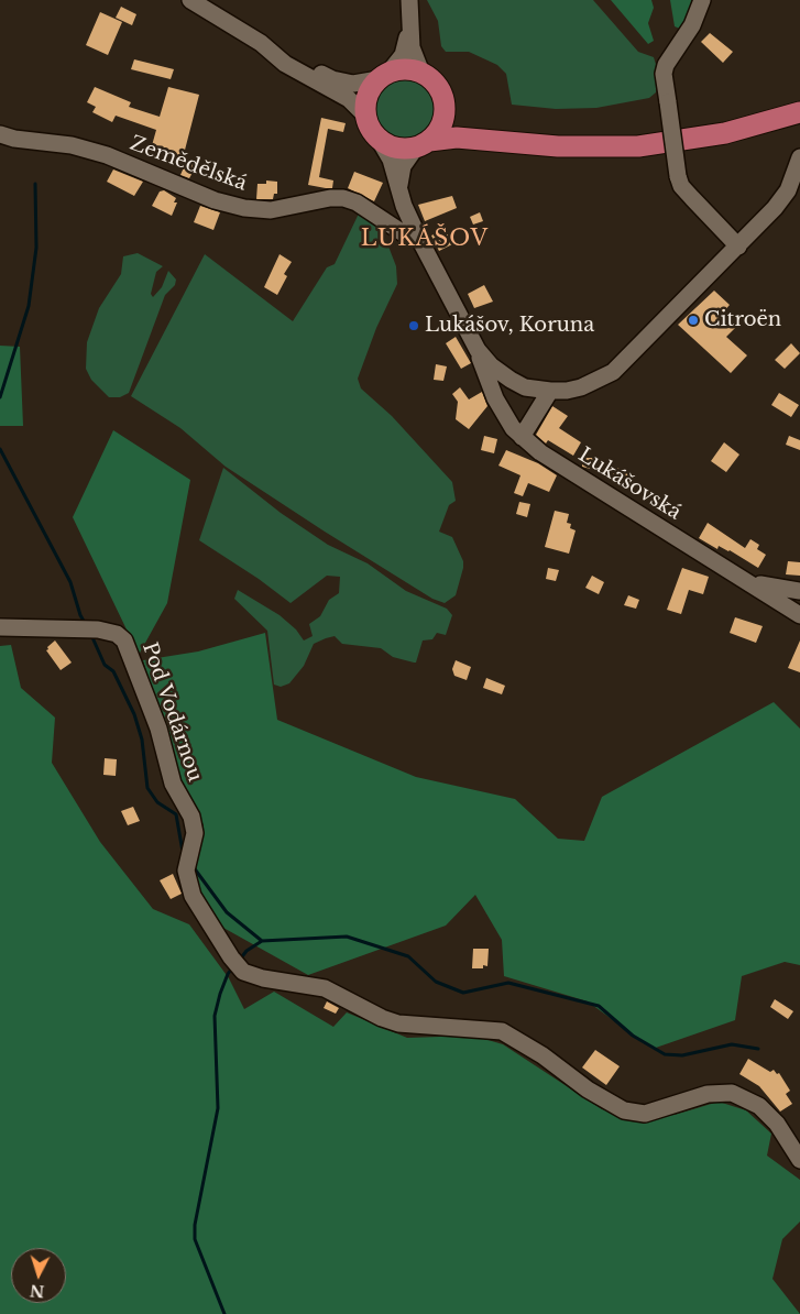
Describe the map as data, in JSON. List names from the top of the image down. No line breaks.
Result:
{"streets":{"street":["Zemědělská","Lukášovská","Pod Vodárnou"]},"districts":["LUKÁŠOV"],"places":["Citroën","Lukášov, Koruna"],"north":"bottom"}
